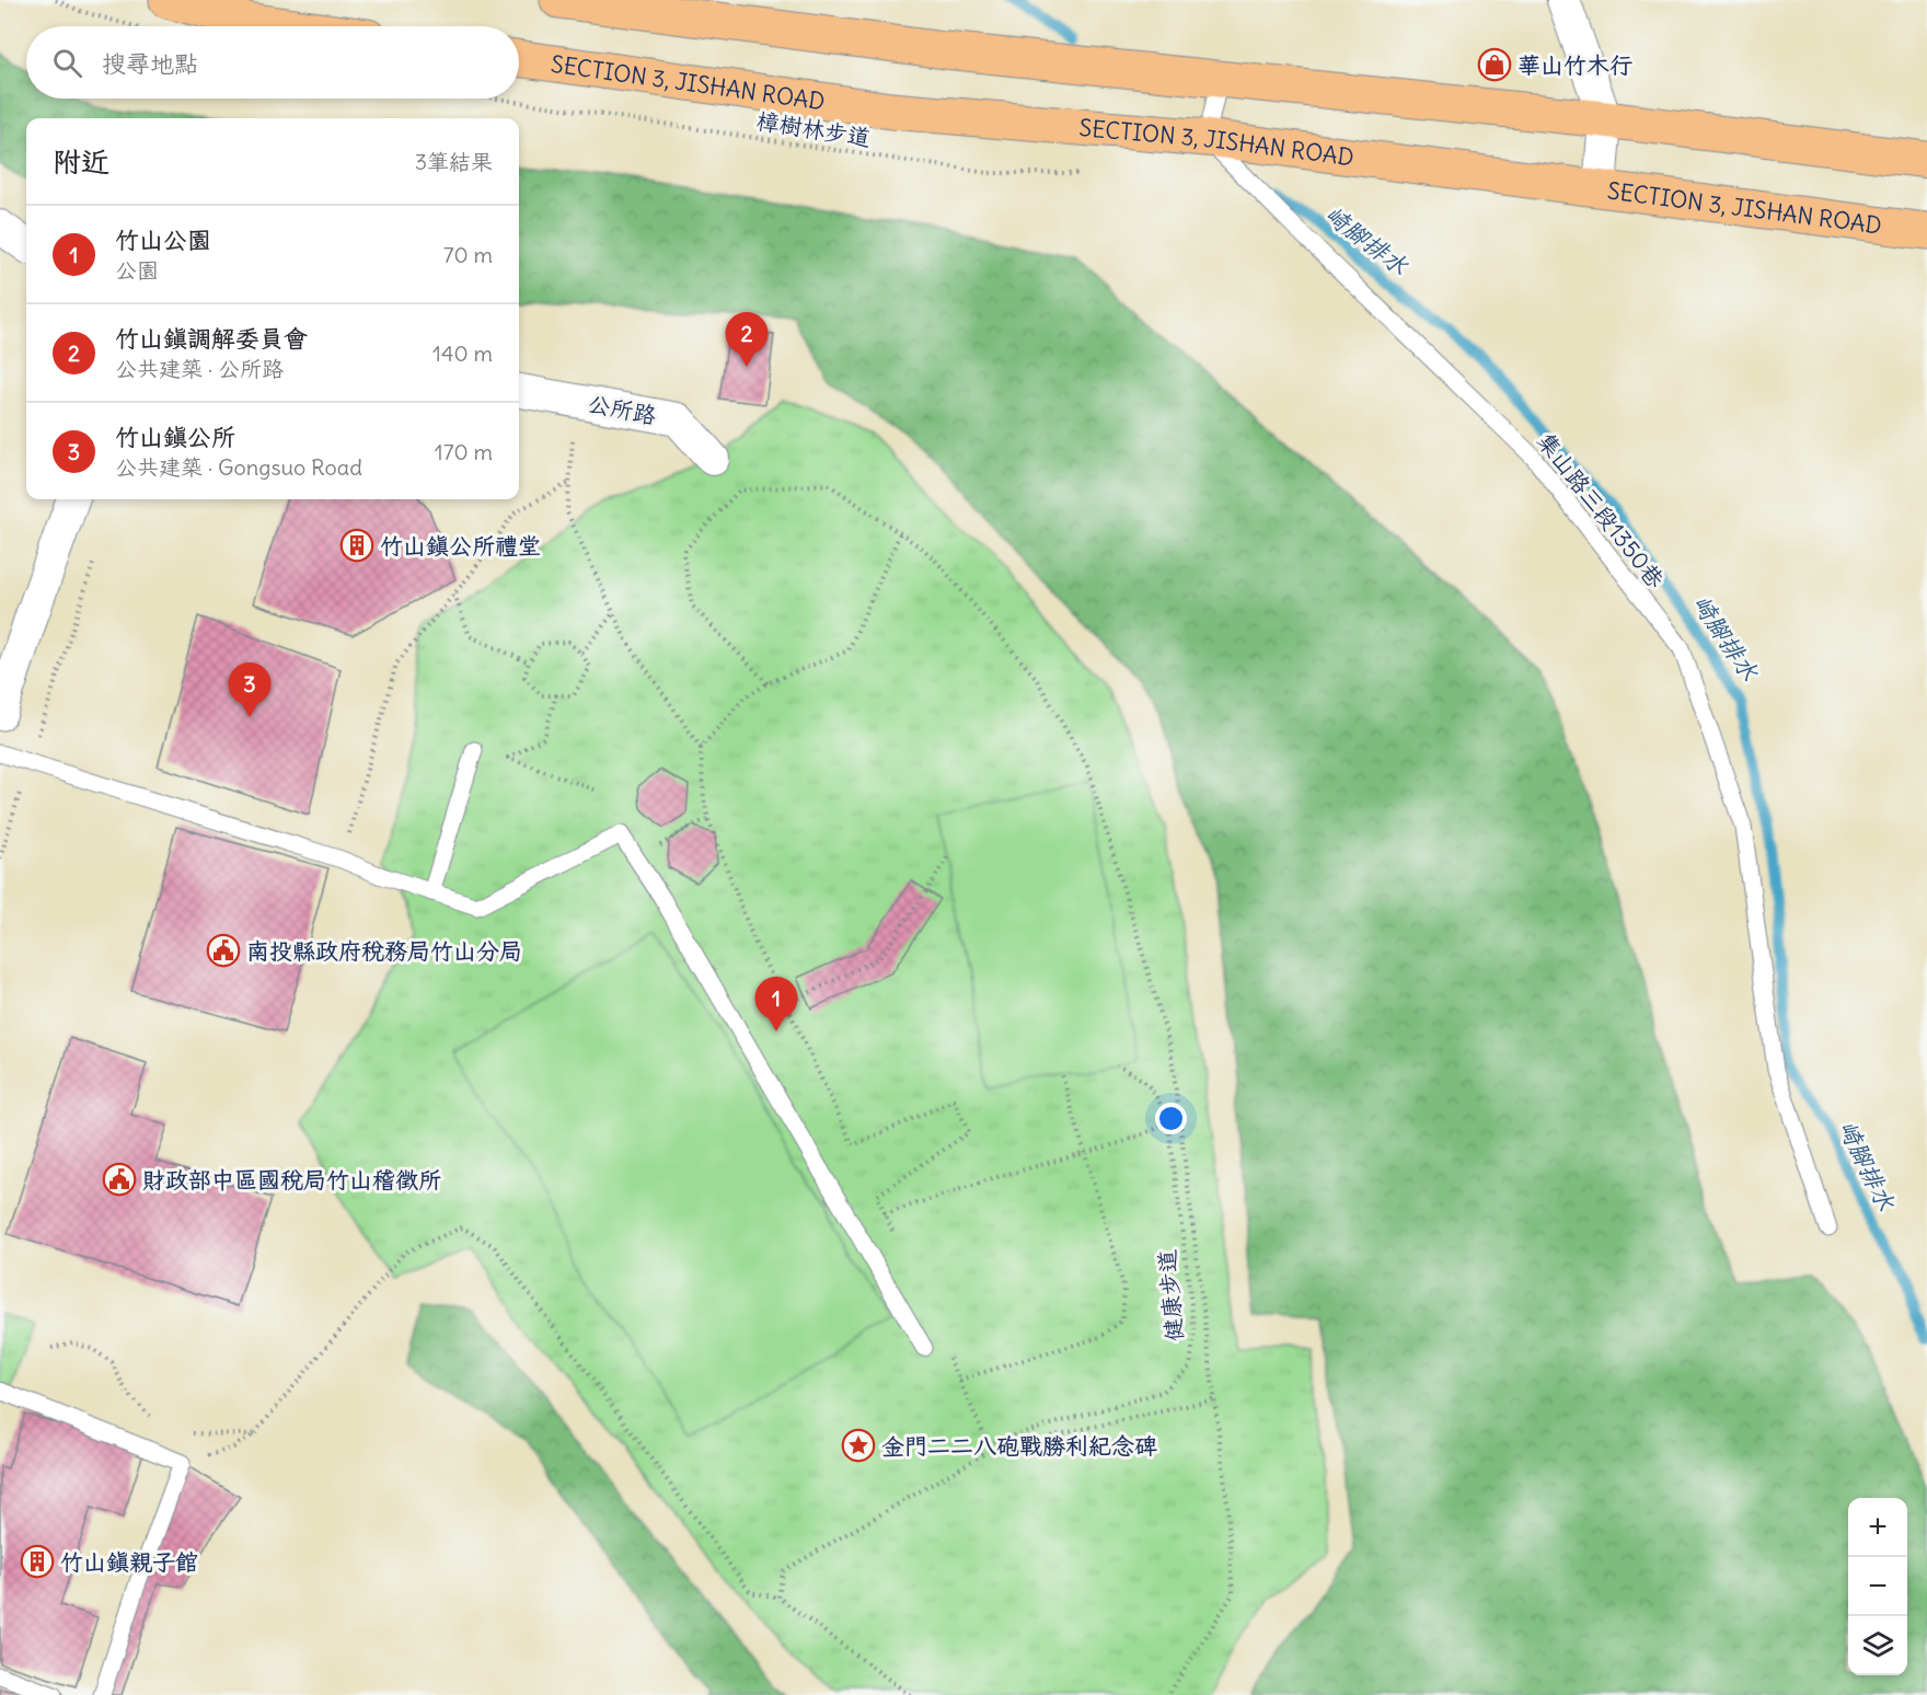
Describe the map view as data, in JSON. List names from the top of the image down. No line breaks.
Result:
{"streets":{"main road":["SECTION 3, JISHAN ROAD"],"street":["公所路"],"lane":["集山路三段1350巷"],"path":["樟樹林步道","健康步道"]},"crossings":[["SECTION 3, JISHAN ROAD","集山路三段1350巷"]],"water":["崎腳排水"],"places":{"shop":["華山竹木行"],"building":["竹山鎮公所禮堂","竹山鎮親子館"],"public building":["南投縣政府稅務局竹山分局","財政部中區國稅局竹山稽徵所"],"place":["金門二二八砲戰勝利紀念碑"]},"page":{"search":"搜尋地點","heading":["附近","3筆結果"],"list":[{"mark":"1","name":"竹山公園","note":"公園","value":"70 m"},{"mark":"2","name":"竹山鎮調解委員會","note":"公共建築 · 公所路","value":"140 m"},{"mark":"3","name":"竹山鎮公所","note":"公共建築 · Gongsuo Road","value":"170 m"}],"pins":["2","3","1"],"map_buttons":["+","−"]}}
